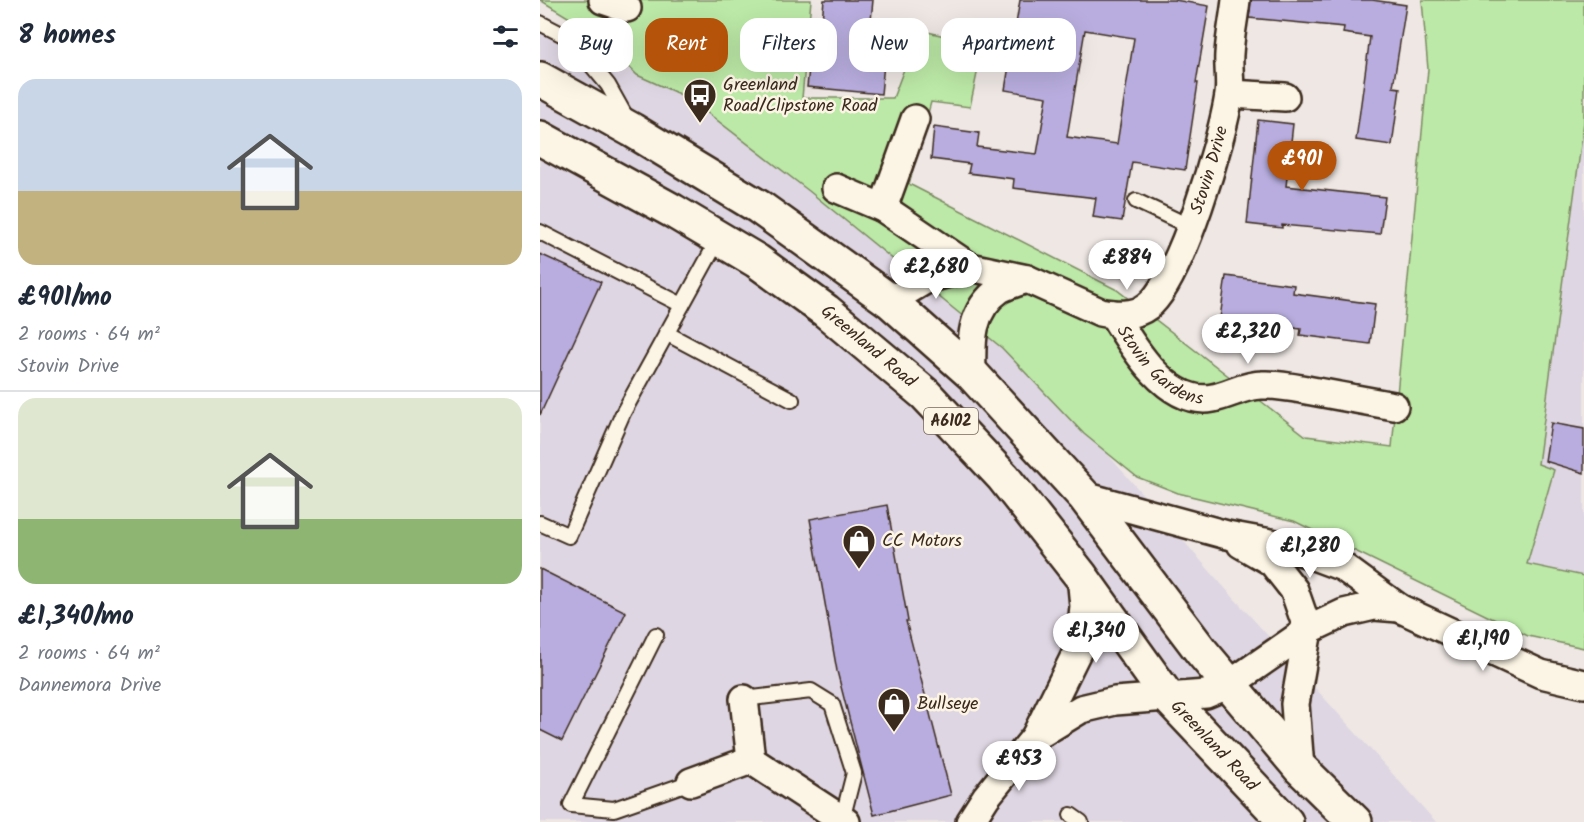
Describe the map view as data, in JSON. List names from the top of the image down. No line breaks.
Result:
{"streets":{"main road":["Greenland Road","A6102"],"street":["Stovin Drive","Stovin Gardens"]},"crossings":[["Stovin Drive","Stovin Gardens"],["Stovin Drive","A6102"],["Greenland Road","A6102"]],"places":{"bus stop":["Greenland Road/Clipstone Road"],"shop":["CC Motors","Bullseye"]},"page":{"heading":"8 homes","chip":["Buy","Rent","Filters","New","Apartment"],"list":[{"name":"£901/mo","note":"2 rooms · 64 m² · Stovin Drive"},{"name":"£1,340/mo","note":"2 rooms · 64 m² · Dannemora Drive"}],"price":["£901","£884","£2,680","£2,320","£1,280","£1,340","£1,190","£953"]}}
